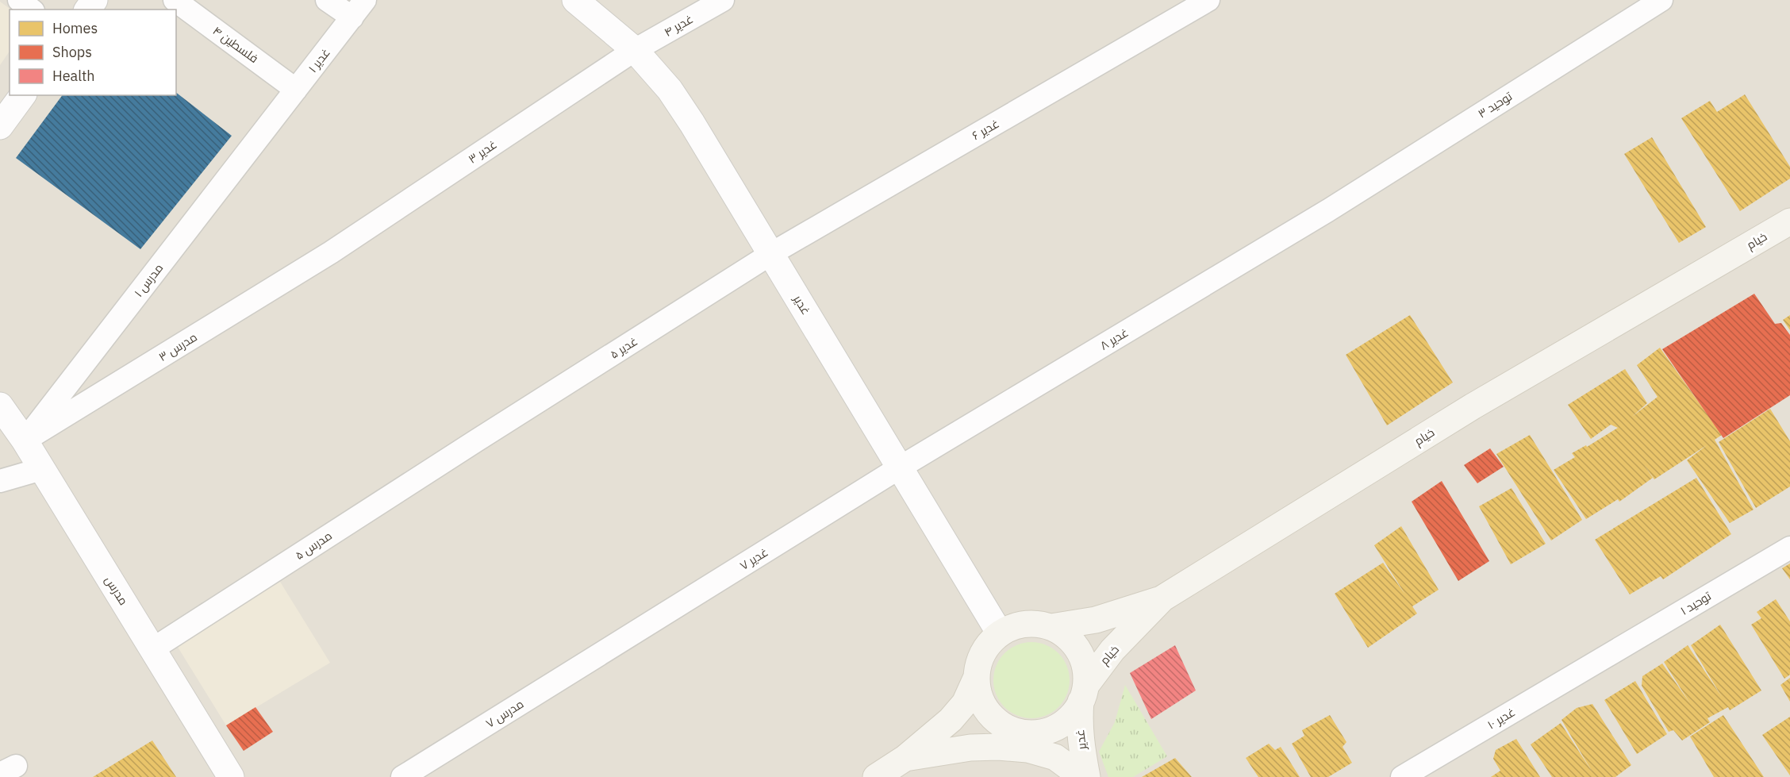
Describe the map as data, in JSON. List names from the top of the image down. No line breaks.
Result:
{"streets":{"main road":["خیام","غدیر"],"street":["غدیر ۴","فلسطین ۴","غدیر ۱","توحید ۳","غدیر ۶","غدیر ۳","مدرس ۱","غدیر ۸","مدرس ۳","غدیر ۵","مدرس ۵","غدیر ۷","مدرس","توحید ۱","مدرس ۷","غدیر ۱۰"]},"crossings":[["غدیر ۴","غدیر ۳"],["غدیر ۴","غدیر"],["فلسطین ۴","غدیر ۱"],["غدیر ۱","مدرس ۱"],["توحید ۳","غدیر ۸"],["غدیر ۶","غدیر"],["غدیر ۶","غدیر ۵"],["غدیر ۳","غدیر"],["غدیر ۳","مدرس ۳"],["خیام","غدیر"],["مدرس ۱","مدرس ۳"],["مدرس ۱","مدرس"],["غدیر","غدیر ۸"],["غدیر","غدیر ۵"],["غدیر","غدیر ۷"],["غدیر ۸","غدیر ۷"],["مدرس ۳","مدرس"],["غدیر ۵","مدرس ۵"],["مدرس ۵","مدرس"],["غدیر ۷","مدرس ۷"],["توحید ۱","غدیر ۱۰"]],"legend":["Homes","Shops","Health"]}
